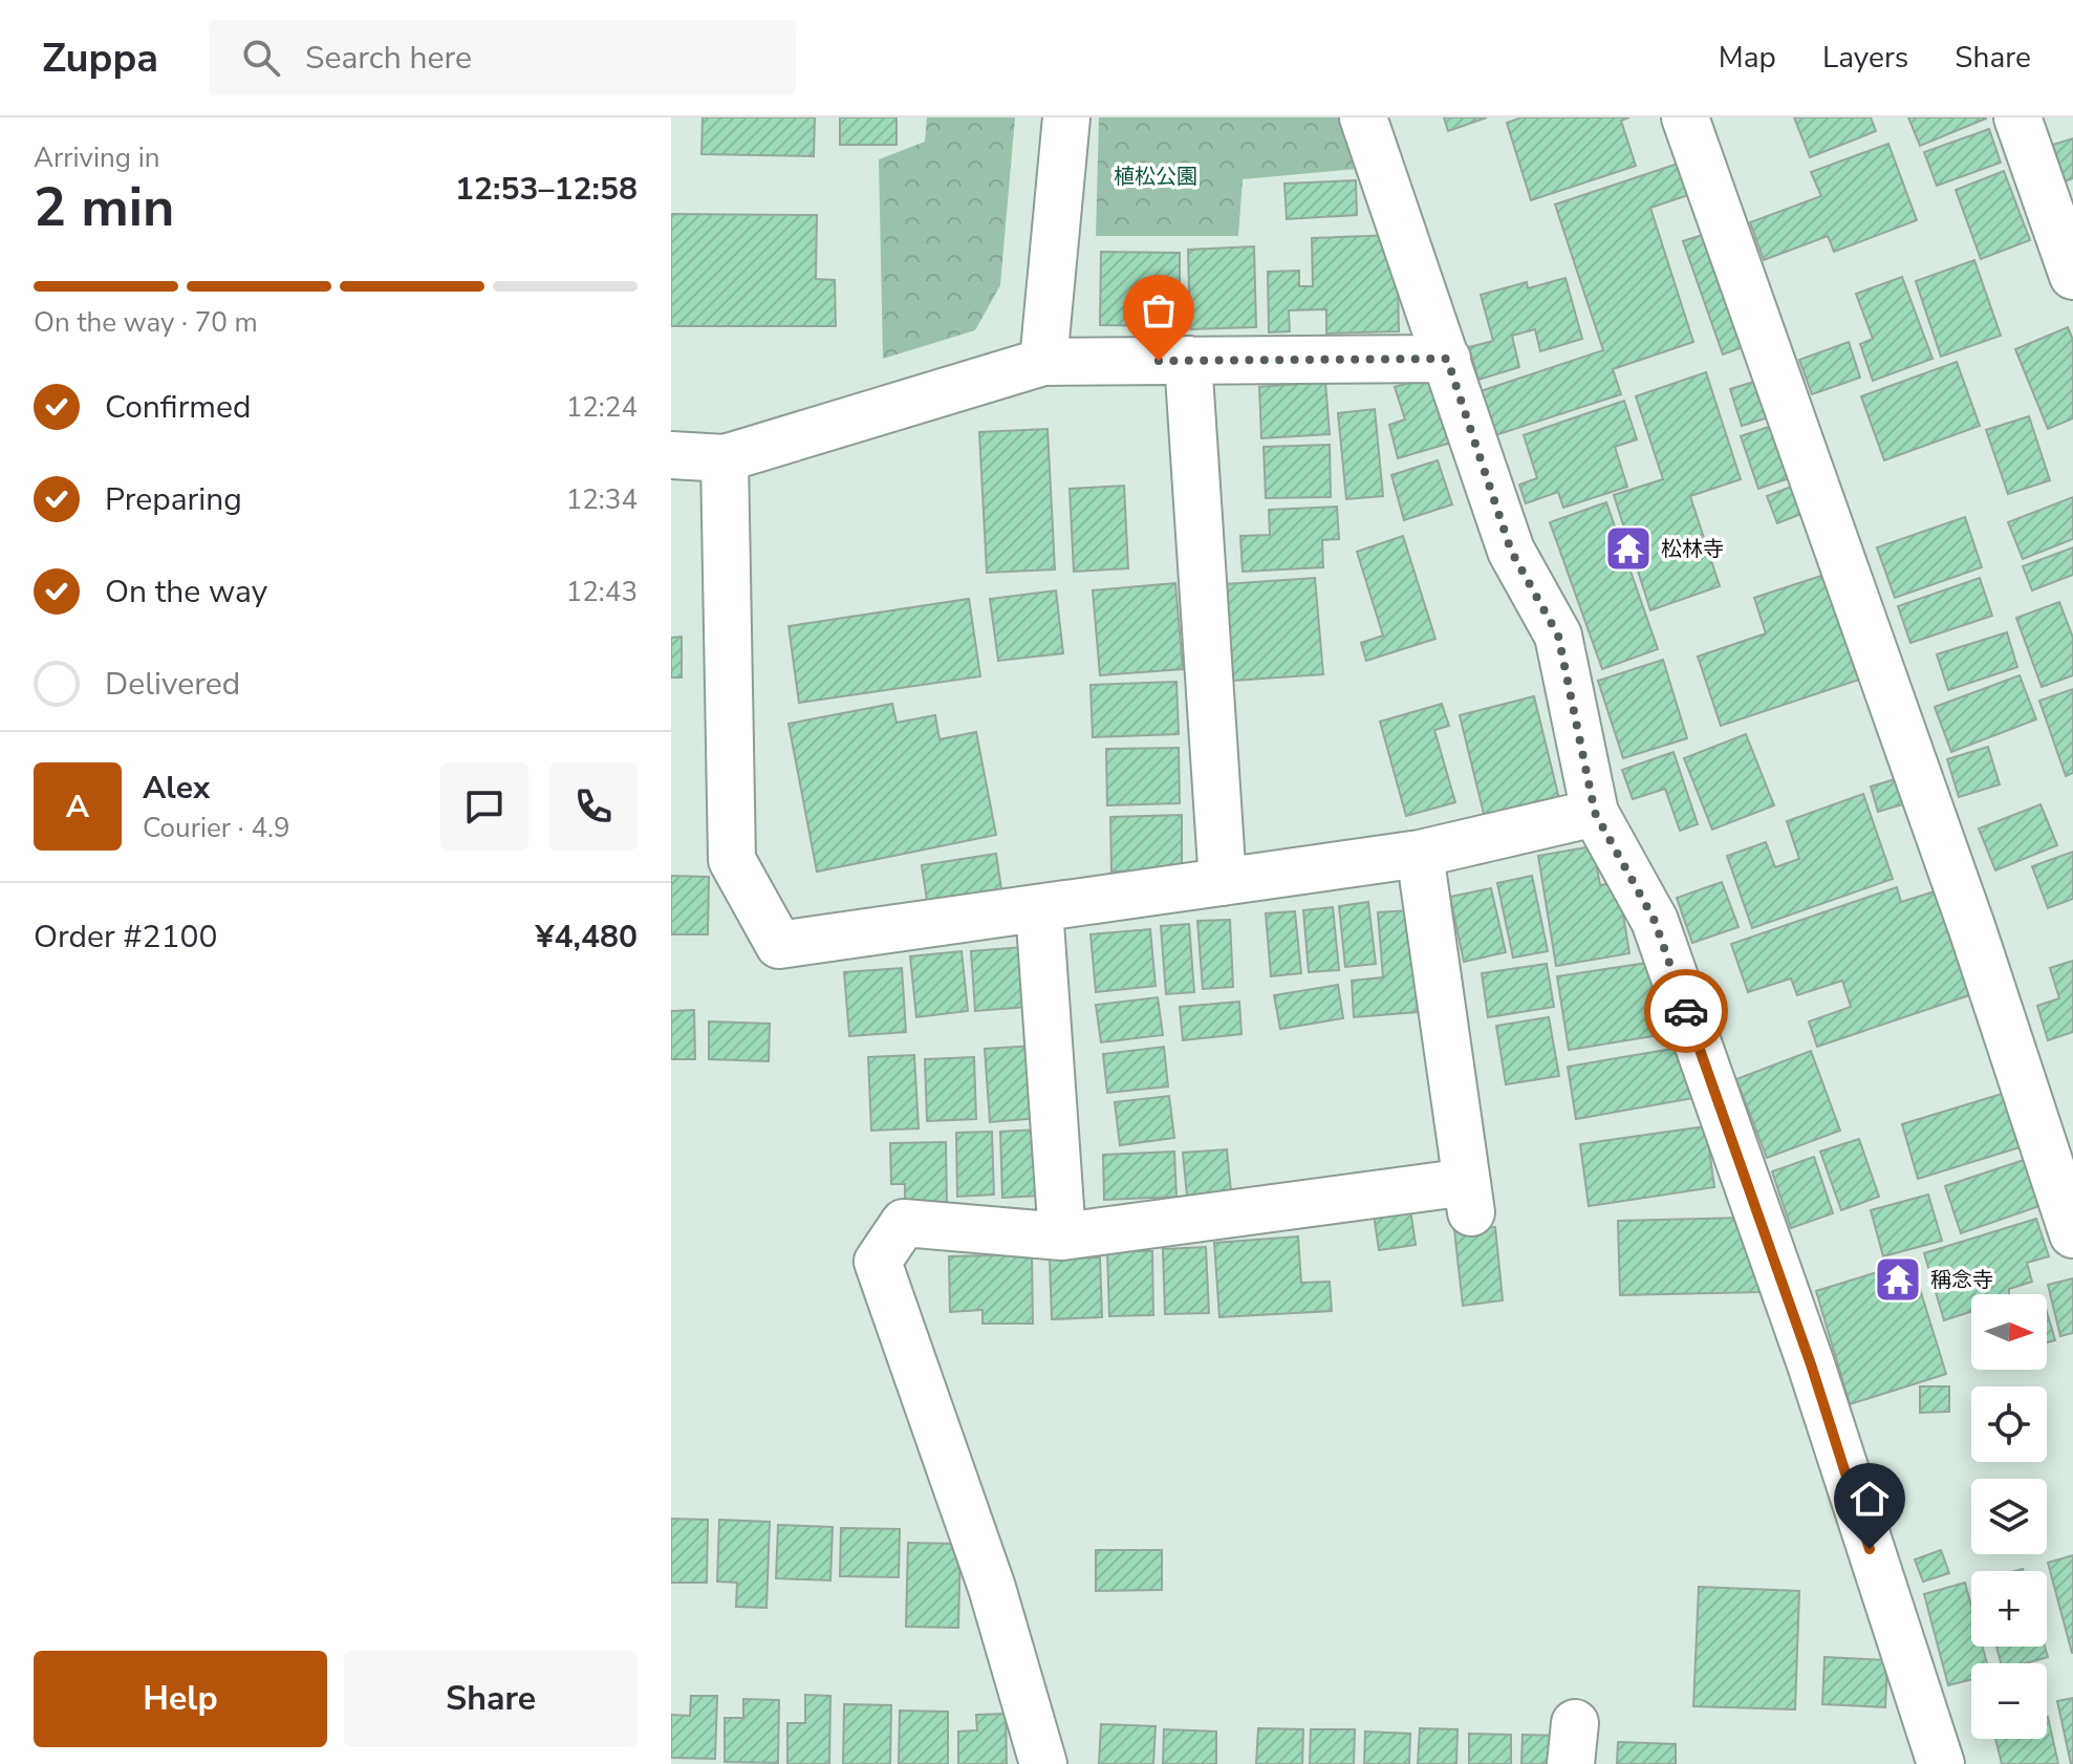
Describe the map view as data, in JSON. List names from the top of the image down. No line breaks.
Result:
{"parks":["植松公園"],"places":{"temple":["松林寺","稱念寺"]},"north":"right","page":{"header":"Zuppa","search":"Search here","nav":["Map","Layers","Share"],"heading":["2 min","Arriving in","12:53–12:58"],"panel":["Alex","Courier · 4.9","Order #2100","¥4,480"],"bar":"On the way · 70 m","list":[["Confirmed","12:24"],["Preparing","12:34"],["On the way","12:43"],"Delivered"],"round":"A","map_buttons":["+","−"],"buttons":["Help","Share"]}}
